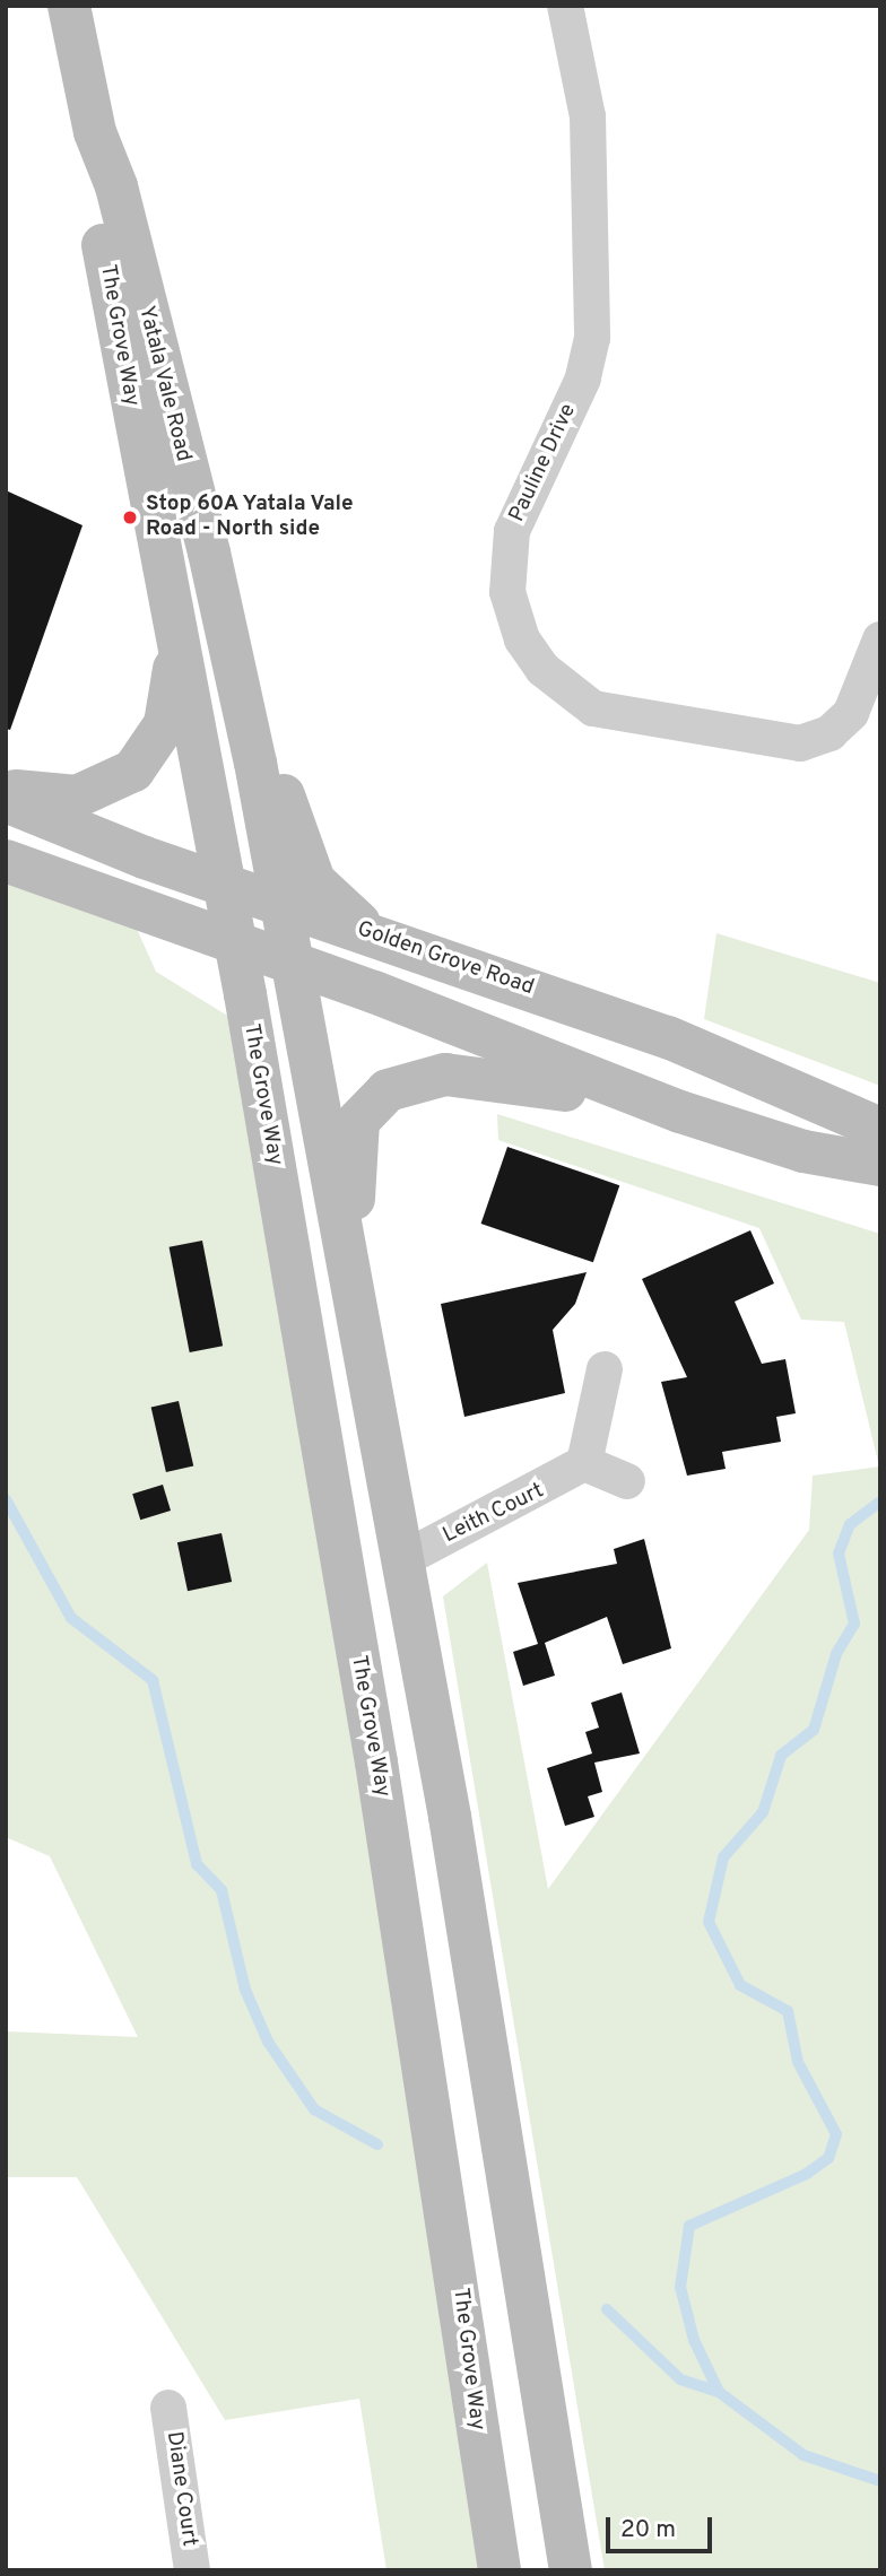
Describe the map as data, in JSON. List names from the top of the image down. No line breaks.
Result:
{"streets":{"main road":["The Grove Way","Yatala Vale Road","Golden Grove Road"],"street":["Pauline Drive","Leith Court","Diane Court"]},"crossings":[["The Grove Way","Yatala Vale Road"],["The Grove Way","Golden Grove Road"],["Yatala Vale Road","Golden Grove Road"]],"places":["Stop 60A Yatala Vale Road - North side"],"scale_bar":"20 m"}
